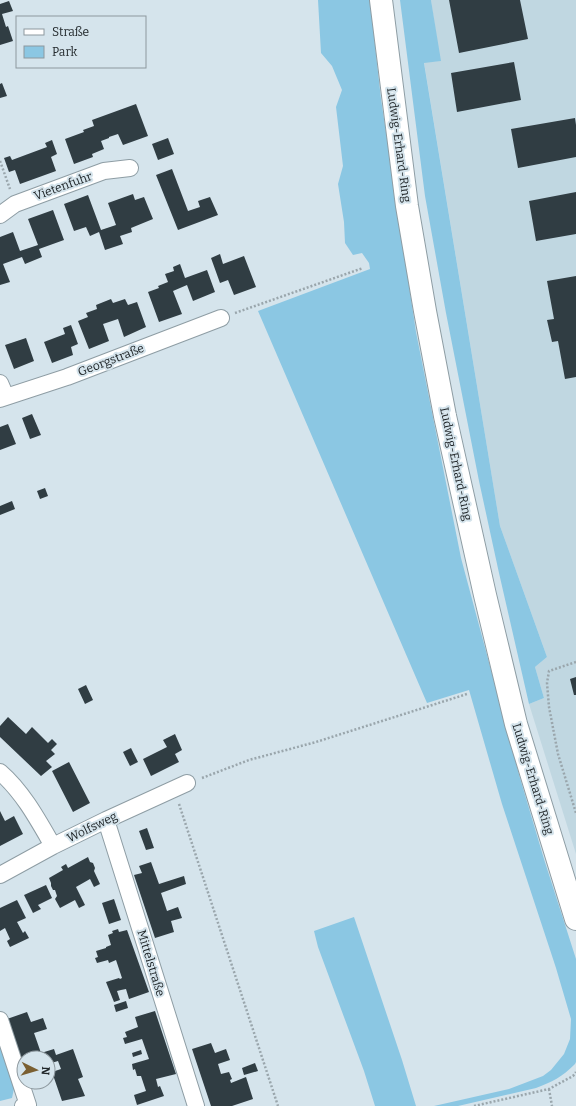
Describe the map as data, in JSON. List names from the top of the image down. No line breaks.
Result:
{"streets":{"main road":["Ludwig-Erhard-Ring"],"street":["Vietenfuhr","Georgstraße","Wolfsweg","Mittelstraße"]},"crossings":[["Wolfsweg","Mittelstraße"]],"legend":["Straße","Park"],"north":"right"}
